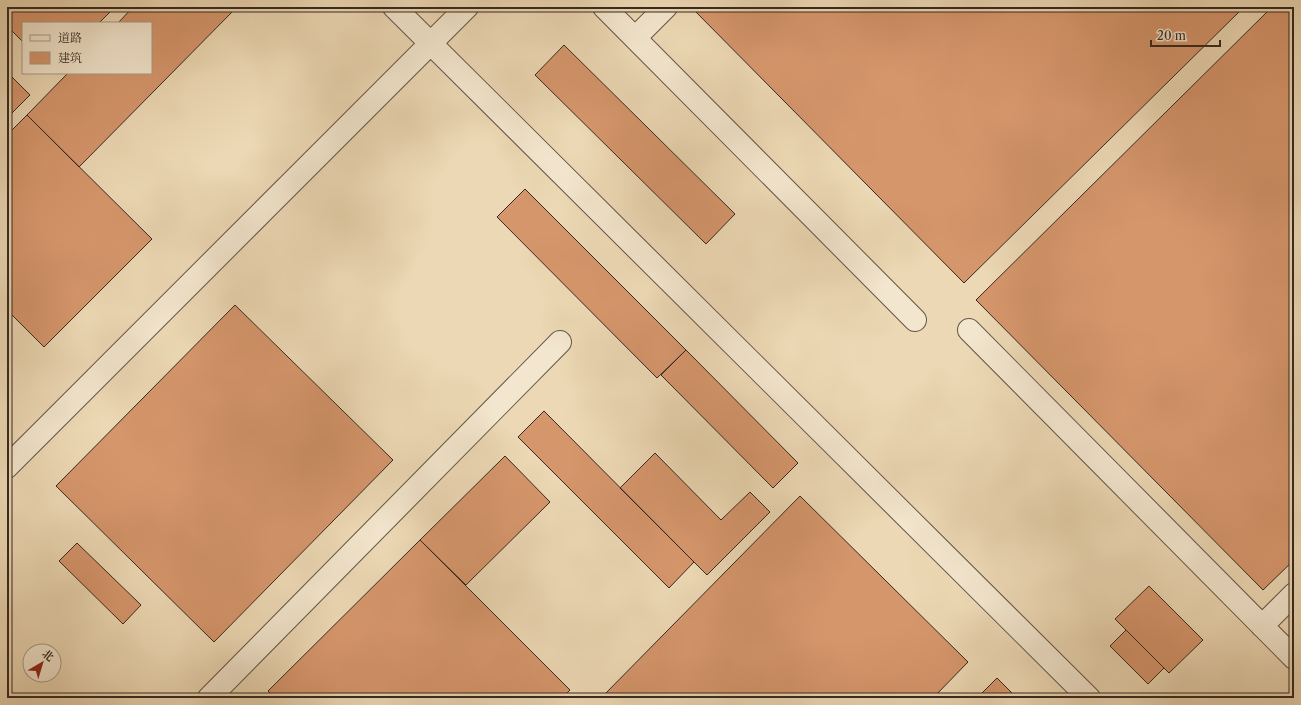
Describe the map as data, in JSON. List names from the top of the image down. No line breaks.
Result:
{"legend":["道路","建筑"],"scale_bar":"20 m","north":"top right"}
